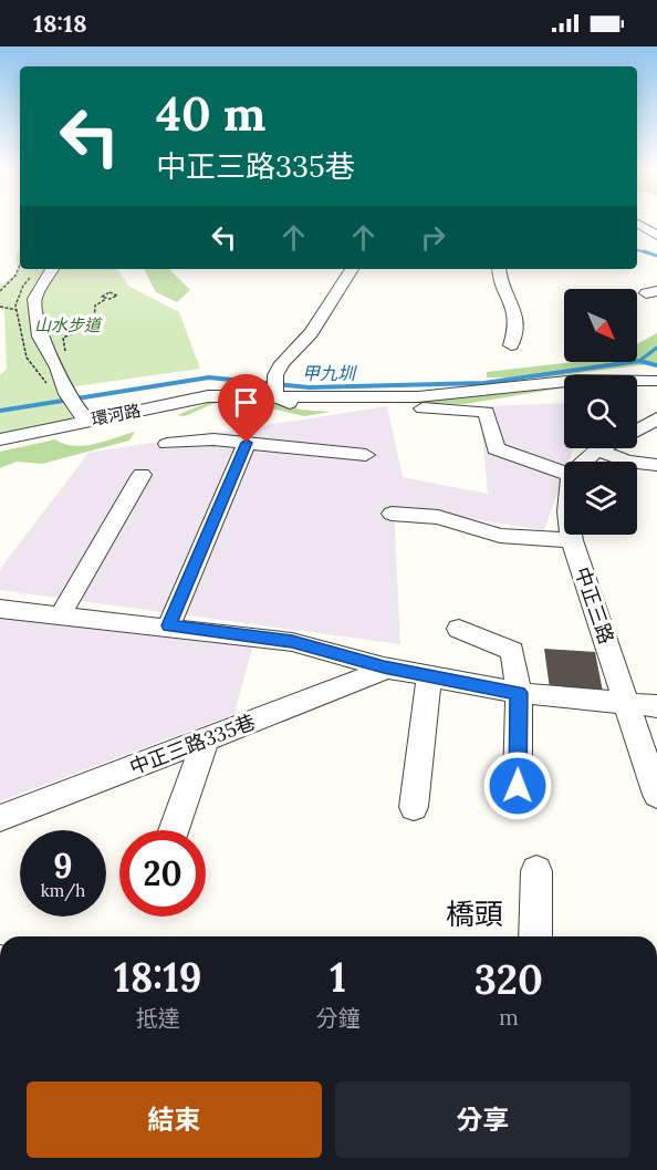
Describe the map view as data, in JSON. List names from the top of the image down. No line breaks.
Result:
{"streets":{"street":["環河路","中正三路","中正三路335巷"]},"districts":["橋頭"],"water":["甲九圳"],"parks":["山水步道"],"north":"bottom right","page":{"status":"18:18","turn":["40 m","中正三路335巷"],"speed":"9 km/h","limit":"20","eta":["18:19","抵達","1","分鐘","320","m"],"buttons":["結束","分享"]}}
